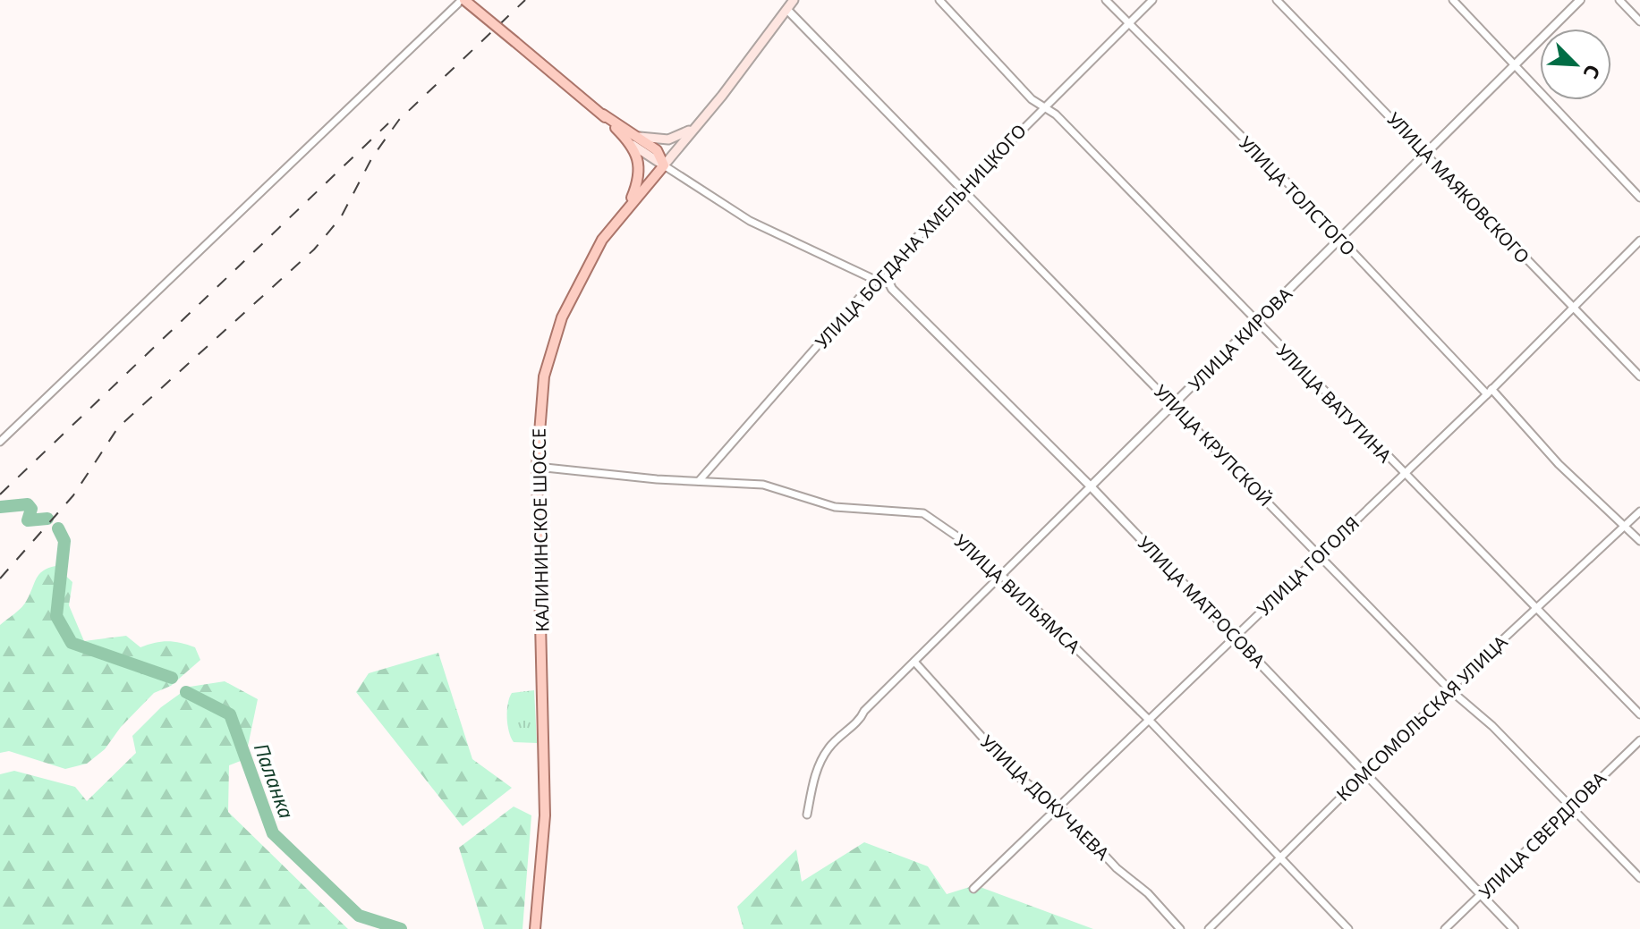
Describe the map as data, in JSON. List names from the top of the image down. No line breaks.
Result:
{"streets":{"main road":["КАЛИНИНСКОЕ ШОССЕ"],"street":["УЛИЦА МАЯКОВСКОГО","УЛИЦА ТОЛСТОГО","УЛИЦА БОГДАНА ХМЕЛЬНИЦКОГО","УЛИЦА КИРОВА","УЛИЦА ВАТУТИНА","УЛИЦА КРУПСКОЙ","УЛИЦА ГОГОЛЯ","УЛИЦА ВИЛЬЯМСА","УЛИЦА МАТРОСОВА","КОМСОМОЛЬСКАЯ УЛИЦА","УЛИЦА ДОКУЧАЕВА","УЛИЦА СВЕРДЛОВА"]},"crossings":[["УЛИЦА МАЯКОВСКОГО","УЛИЦА КИРОВА"],["УЛИЦА МАЯКОВСКОГО","УЛИЦА ГОГОЛЯ"],["УЛИЦА ТОЛСТОГО","УЛИЦА БОГДАНА ХМЕЛЬНИЦКОГО"],["УЛИЦА ТОЛСТОГО","УЛИЦА КИРОВА"],["УЛИЦА ТОЛСТОГО","УЛИЦА ГОГОЛЯ"],["УЛИЦА ТОЛСТОГО","КОМСОМОЛЬСКАЯ УЛИЦА"],["УЛИЦА БОГДАНА ХМЕЛЬНИЦКОГО","УЛИЦА ВАТУТИНА"],["УЛИЦА БОГДАНА ХМЕЛЬНИЦКОГО","УЛИЦА КРУПСКОЙ"],["УЛИЦА БОГДАНА ХМЕЛЬНИЦКОГО","УЛИЦА ВИЛЬЯМСА"],["УЛИЦА БОГДАНА ХМЕЛЬНИЦКОГО","УЛИЦА МАТРОСОВА"],["УЛИЦА КИРОВА","УЛИЦА ВАТУТИНА"],["УЛИЦА КИРОВА","УЛИЦА КРУПСКОЙ"],["УЛИЦА КИРОВА","УЛИЦА ВИЛЬЯМСА"],["УЛИЦА КИРОВА","УЛИЦА МАТРОСОВА"],["УЛИЦА КИРОВА","УЛИЦА ДОКУЧАЕВА"],["УЛИЦА ВАТУТИНА","УЛИЦА ГОГОЛЯ"],["УЛИЦА ВАТУТИНА","КОМСОМОЛЬСКАЯ УЛИЦА"],["УЛИЦА КРУПСКОЙ","УЛИЦА ГОГОЛЯ"],["УЛИЦА КРУПСКОЙ","КОМСОМОЛЬСКАЯ УЛИЦА"],["УЛИЦА КРУПСКОЙ","УЛИЦА СВЕРДЛОВА"],["КАЛИНИНСКОЕ ШОССЕ","УЛИЦА ВИЛЬЯМСА"],["УЛИЦА ГОГОЛЯ","УЛИЦА ВИЛЬЯМСА"],["УЛИЦА ГОГОЛЯ","УЛИЦА МАТРОСОВА"],["УЛИЦА ГОГОЛЯ","УЛИЦА ДОКУЧАЕВА"],["УЛИЦА ВИЛЬЯМСА","КОМСОМОЛЬСКАЯ УЛИЦА"],["УЛИЦА МАТРОСОВА","КОМСОМОЛЬСКАЯ УЛИЦА"],["УЛИЦА МАТРОСОВА","УЛИЦА СВЕРДЛОВА"]],"water":["Паланка"],"north":"bottom right"}
